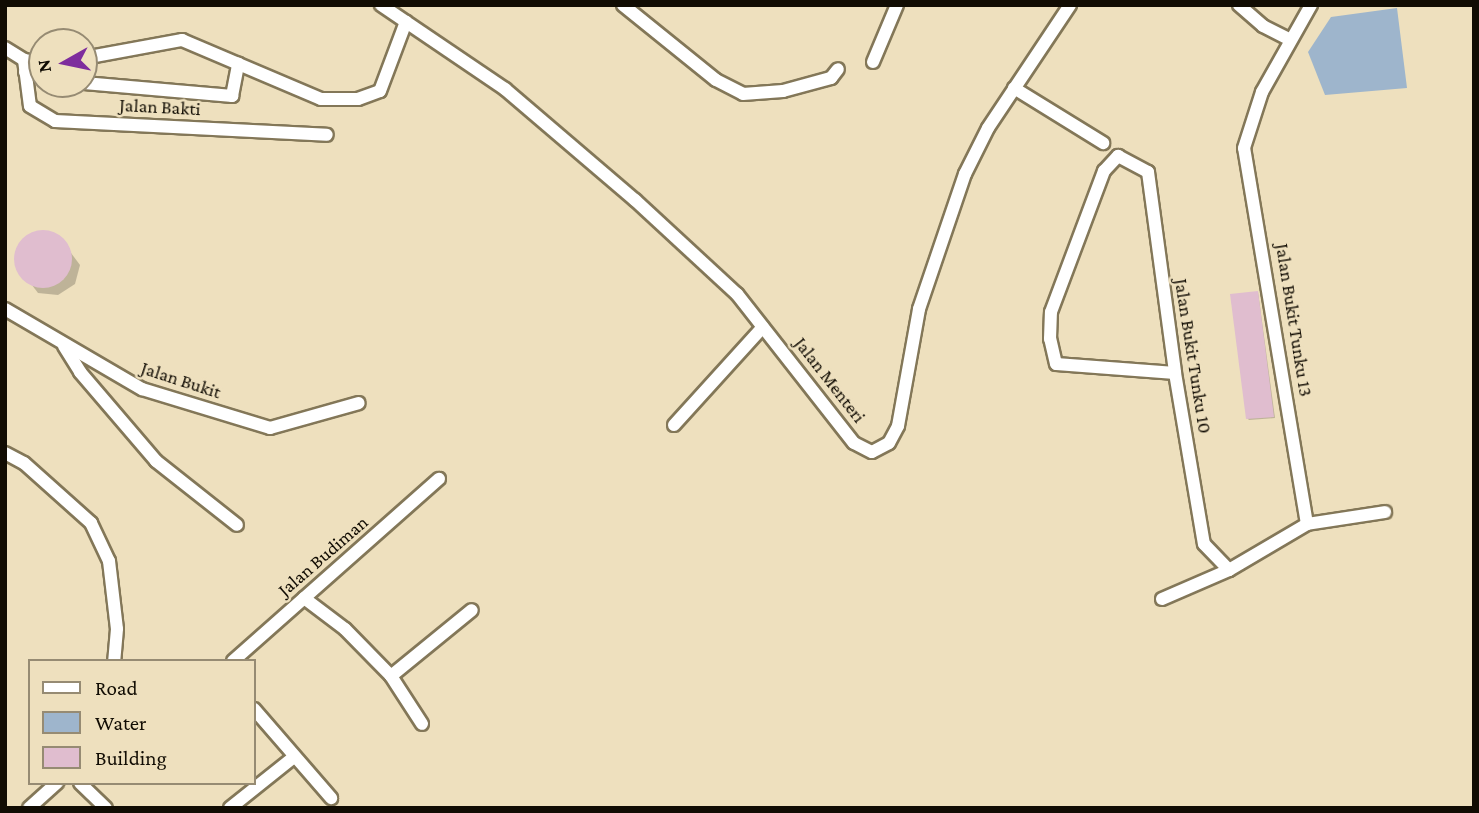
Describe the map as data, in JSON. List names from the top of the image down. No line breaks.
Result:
{"streets":{"street":["Jalan Bakti","Jalan Bukit Tunku 13","Jalan Bukit Tunku 10","Jalan Bukit","Jalan Menteri","Jalan Budiman"]},"legend":["Road","Water","Building"],"north":"left"}
